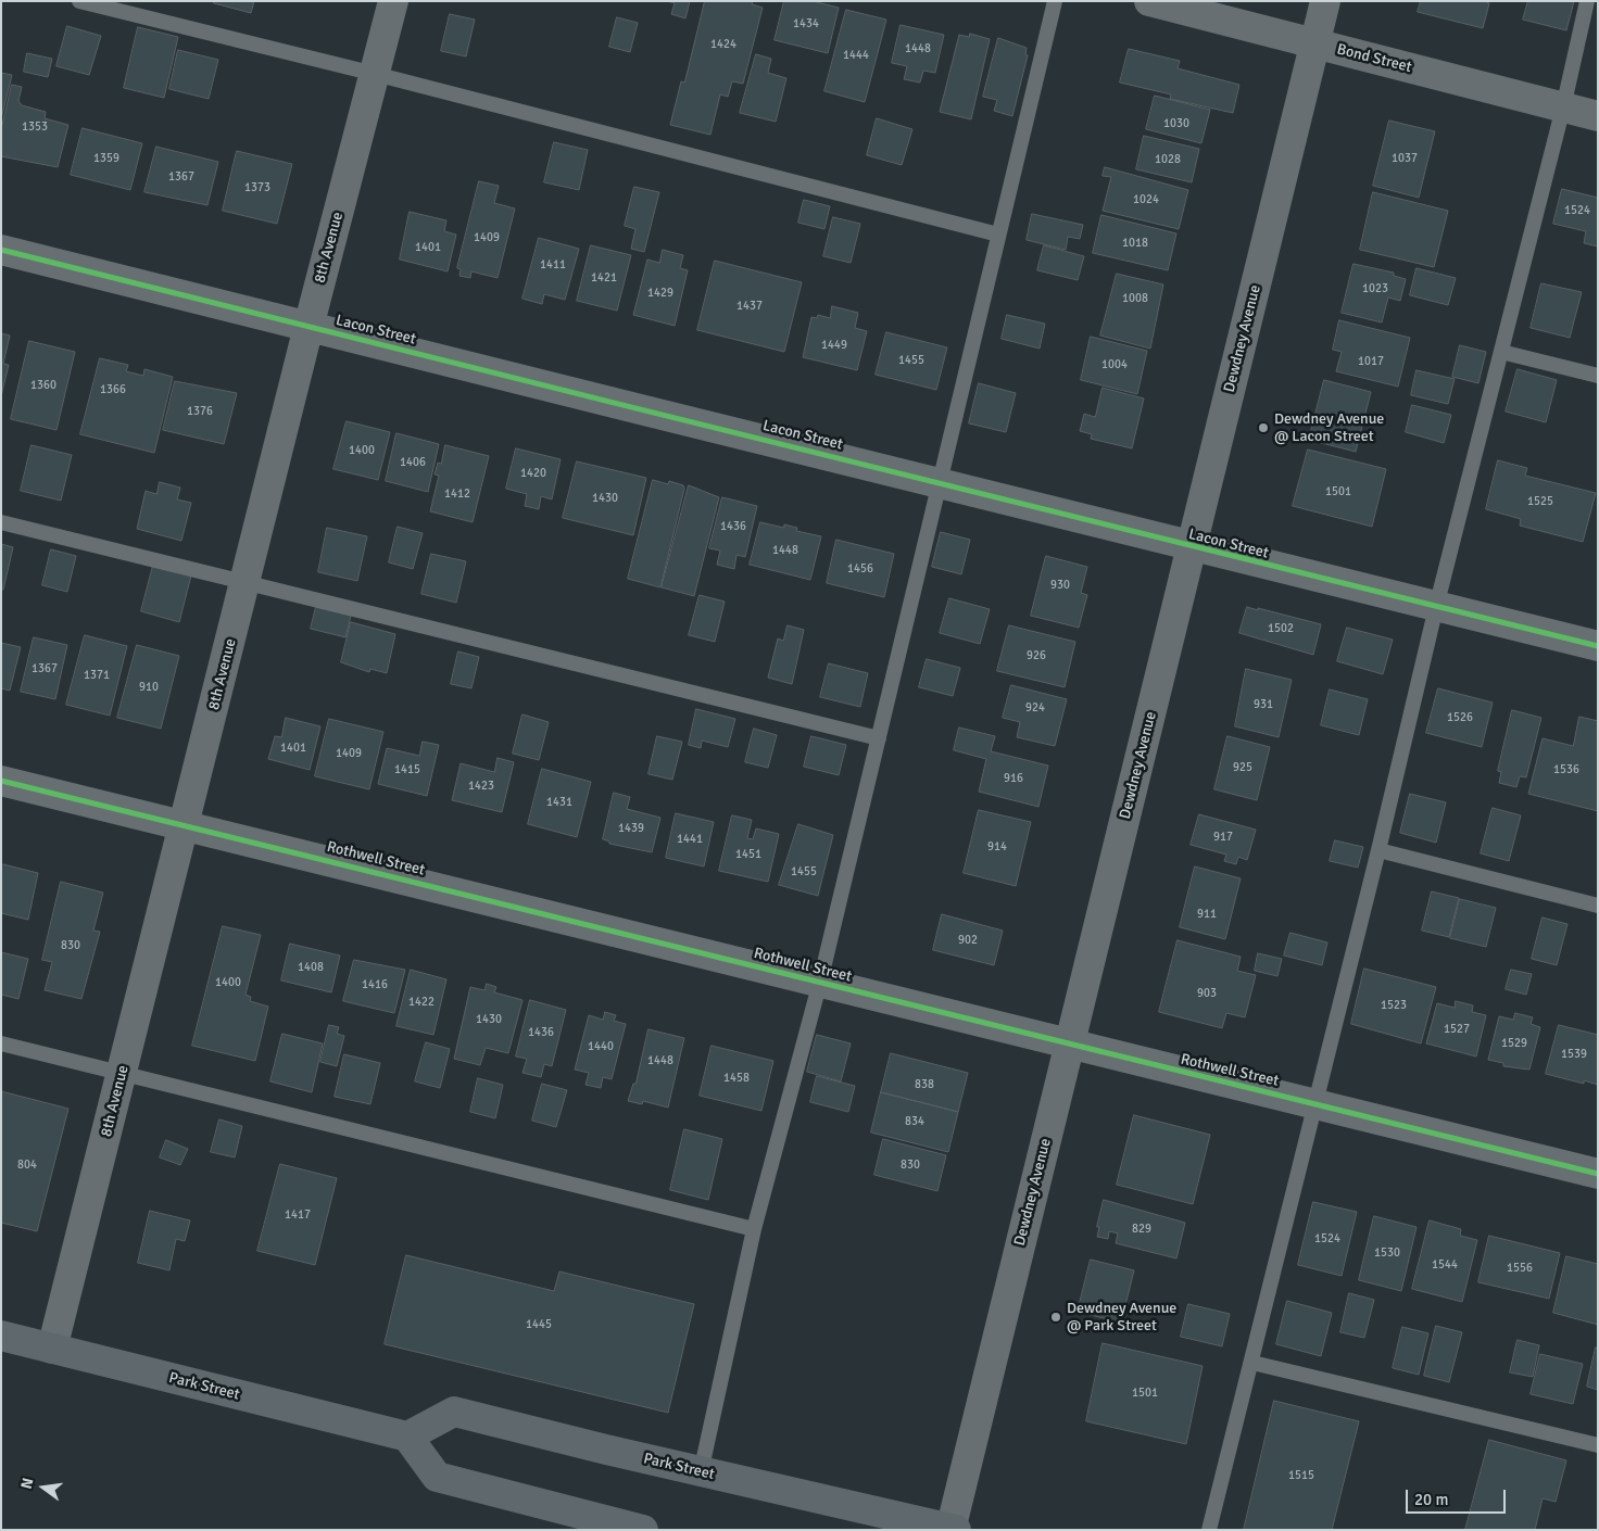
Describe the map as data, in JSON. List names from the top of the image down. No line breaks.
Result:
{"streets":{"main road":["Park Street"],"street":["Bond Street","8th Avenue","Lacon Street","Dewdney Avenue","Rothwell Street"]},"crossings":[["Bond Street","Dewdney Avenue"],["8th Avenue","Lacon Street"],["8th Avenue","Rothwell Street"],["8th Avenue","Park Street"],["Lacon Street","Dewdney Avenue"],["Dewdney Avenue","Rothwell Street"],["Dewdney Avenue","Park Street"]],"places":["Dewdney Avenue @ Lacon Street","Dewdney Avenue @ Park Street"],"house_numbers":["1434","1424","1448","1444","1030","1353","1359","1037","1028","1367","1373","1024","1524","1409","1018","1401","1411","1421","1023","1429","1008","1437","1449","1455","1017","1004","1360","1366","1376","1400","1406","1420","1501","1412","1430","1525","1436","1448","1456","930","1502","926","1367","1371","910","931","924","1526","1401","1409","925","1415","1536","916","1423","1431","1439","917","1441","914","1451","1455","911","902","830","1408","1400","1416","903","1422","1523","1430","1527","1436","1529","1440","1539","1448","1458","838","834","804","830","1417","829","1524","1530","1544","1556","1445","1501","1515"],"scale_bar":"20 m","north":"left"}
